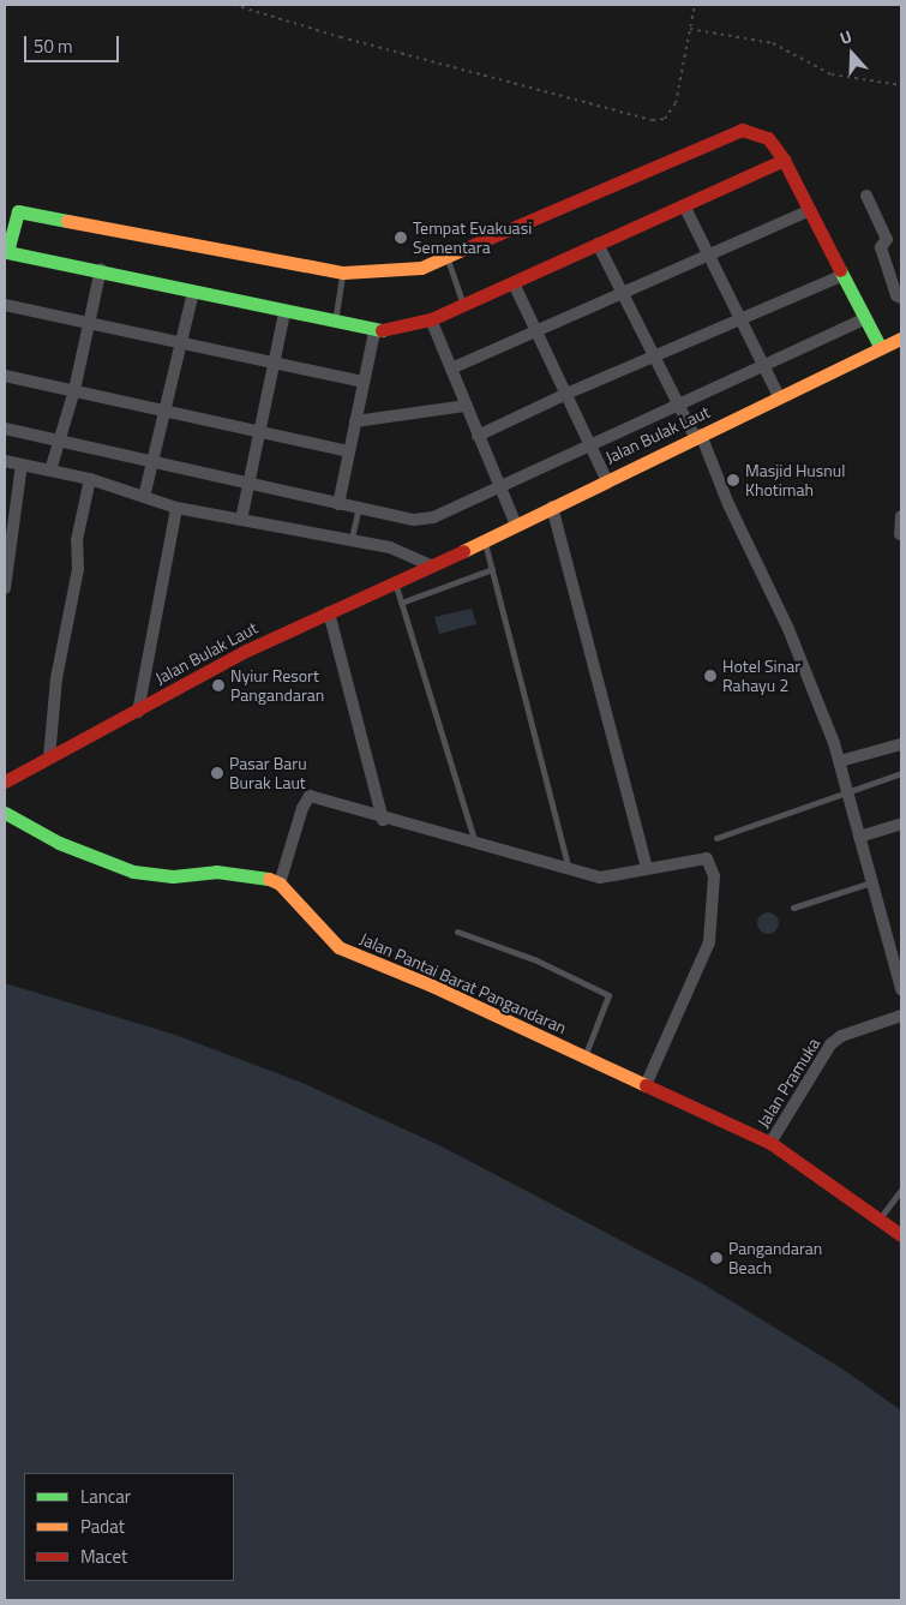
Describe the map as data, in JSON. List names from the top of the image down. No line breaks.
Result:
{"streets":{"street":["Jalan Bulak Laut","Jalan Pantai Barat Pangandaran","Jalan Pramuka"]},"crossings":[["Jalan Pantai Barat Pangandaran","Jalan Pramuka"]],"places":["Tempat Evakuasi Sementara","Masjid Husnul Khotimah","Hotel Sinar Rahayu 2","Nyiur Resort Pangandaran","Pasar Baru Burak Laut","Pangandaran Beach"],"legend":["Lancar","Padat","Macet"],"scale_bar":"50 m","north":"top"}
